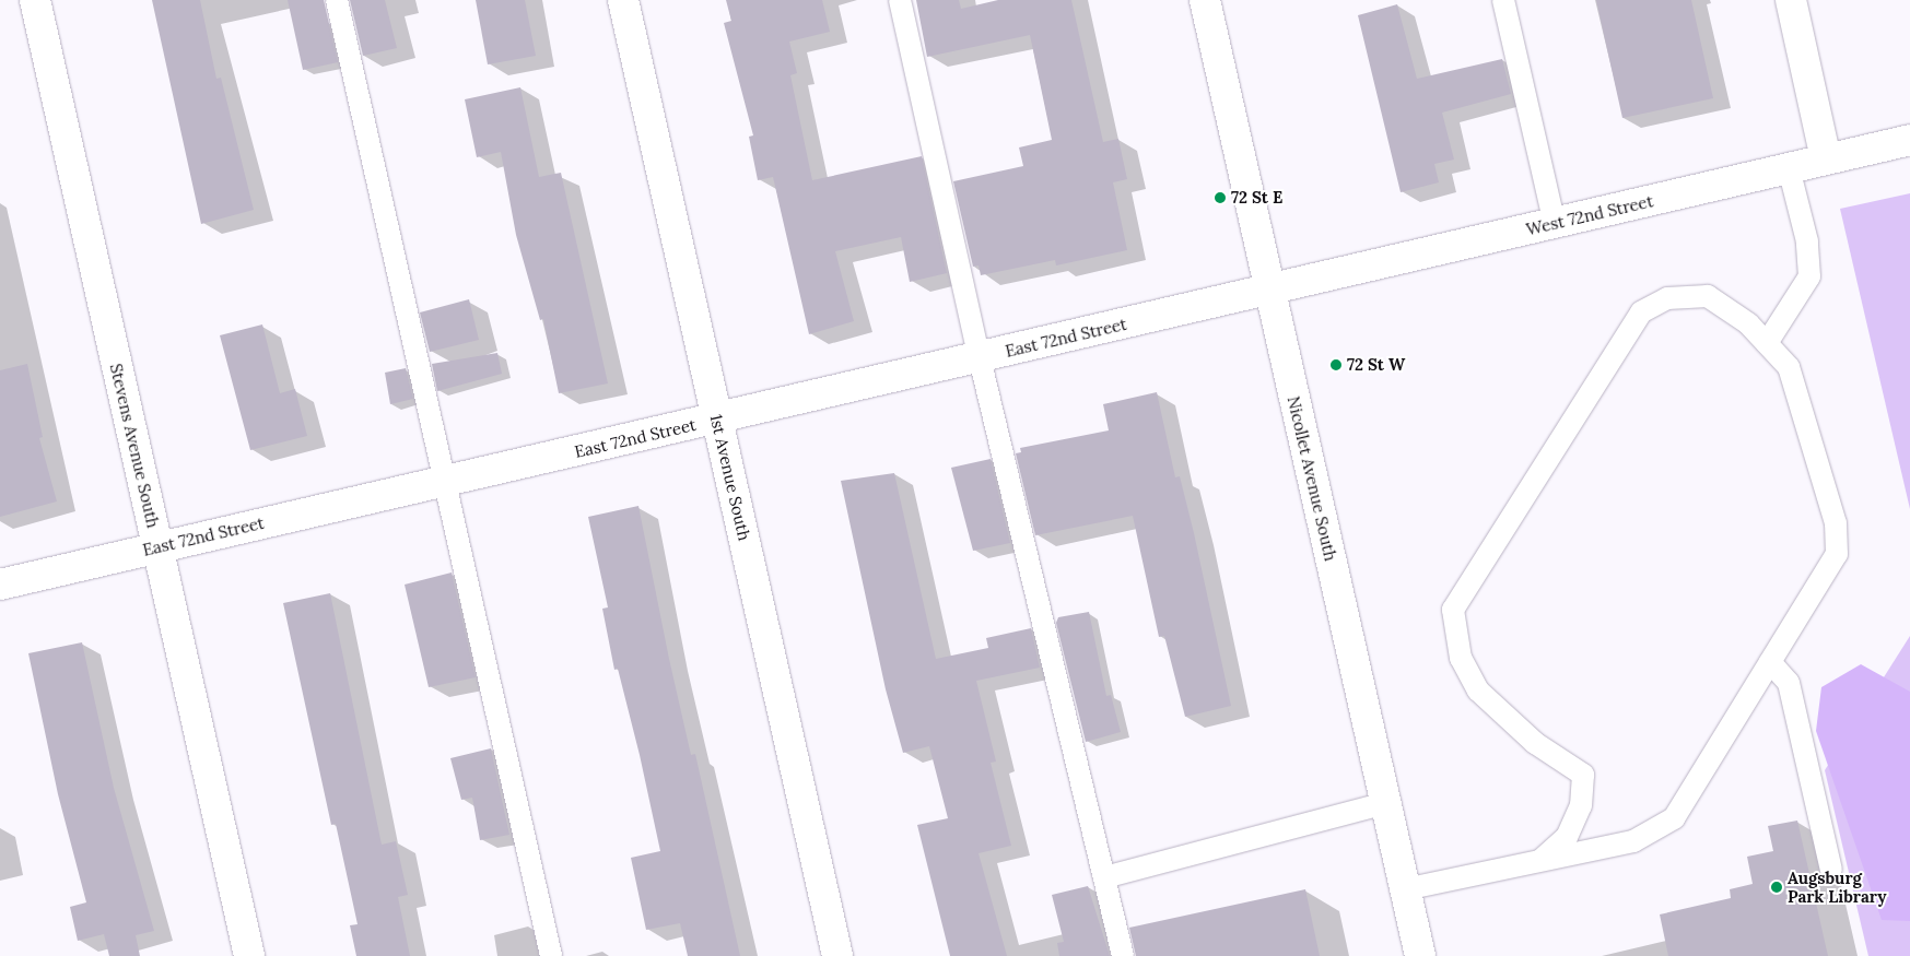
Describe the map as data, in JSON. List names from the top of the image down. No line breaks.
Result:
{"streets":{"street":["West 72nd Street","East 72nd Street","Stevens Avenue South","1st Avenue South","Nicollet Avenue South"]},"crossings":[["West 72nd Street","East 72nd Street"],["West 72nd Street","Nicollet Avenue South"],["East 72nd Street","Stevens Avenue South"],["East 72nd Street","1st Avenue South"],["East 72nd Street","Nicollet Avenue South"]],"places":["72 St E","72 St W","Augsburg Park Library"]}
